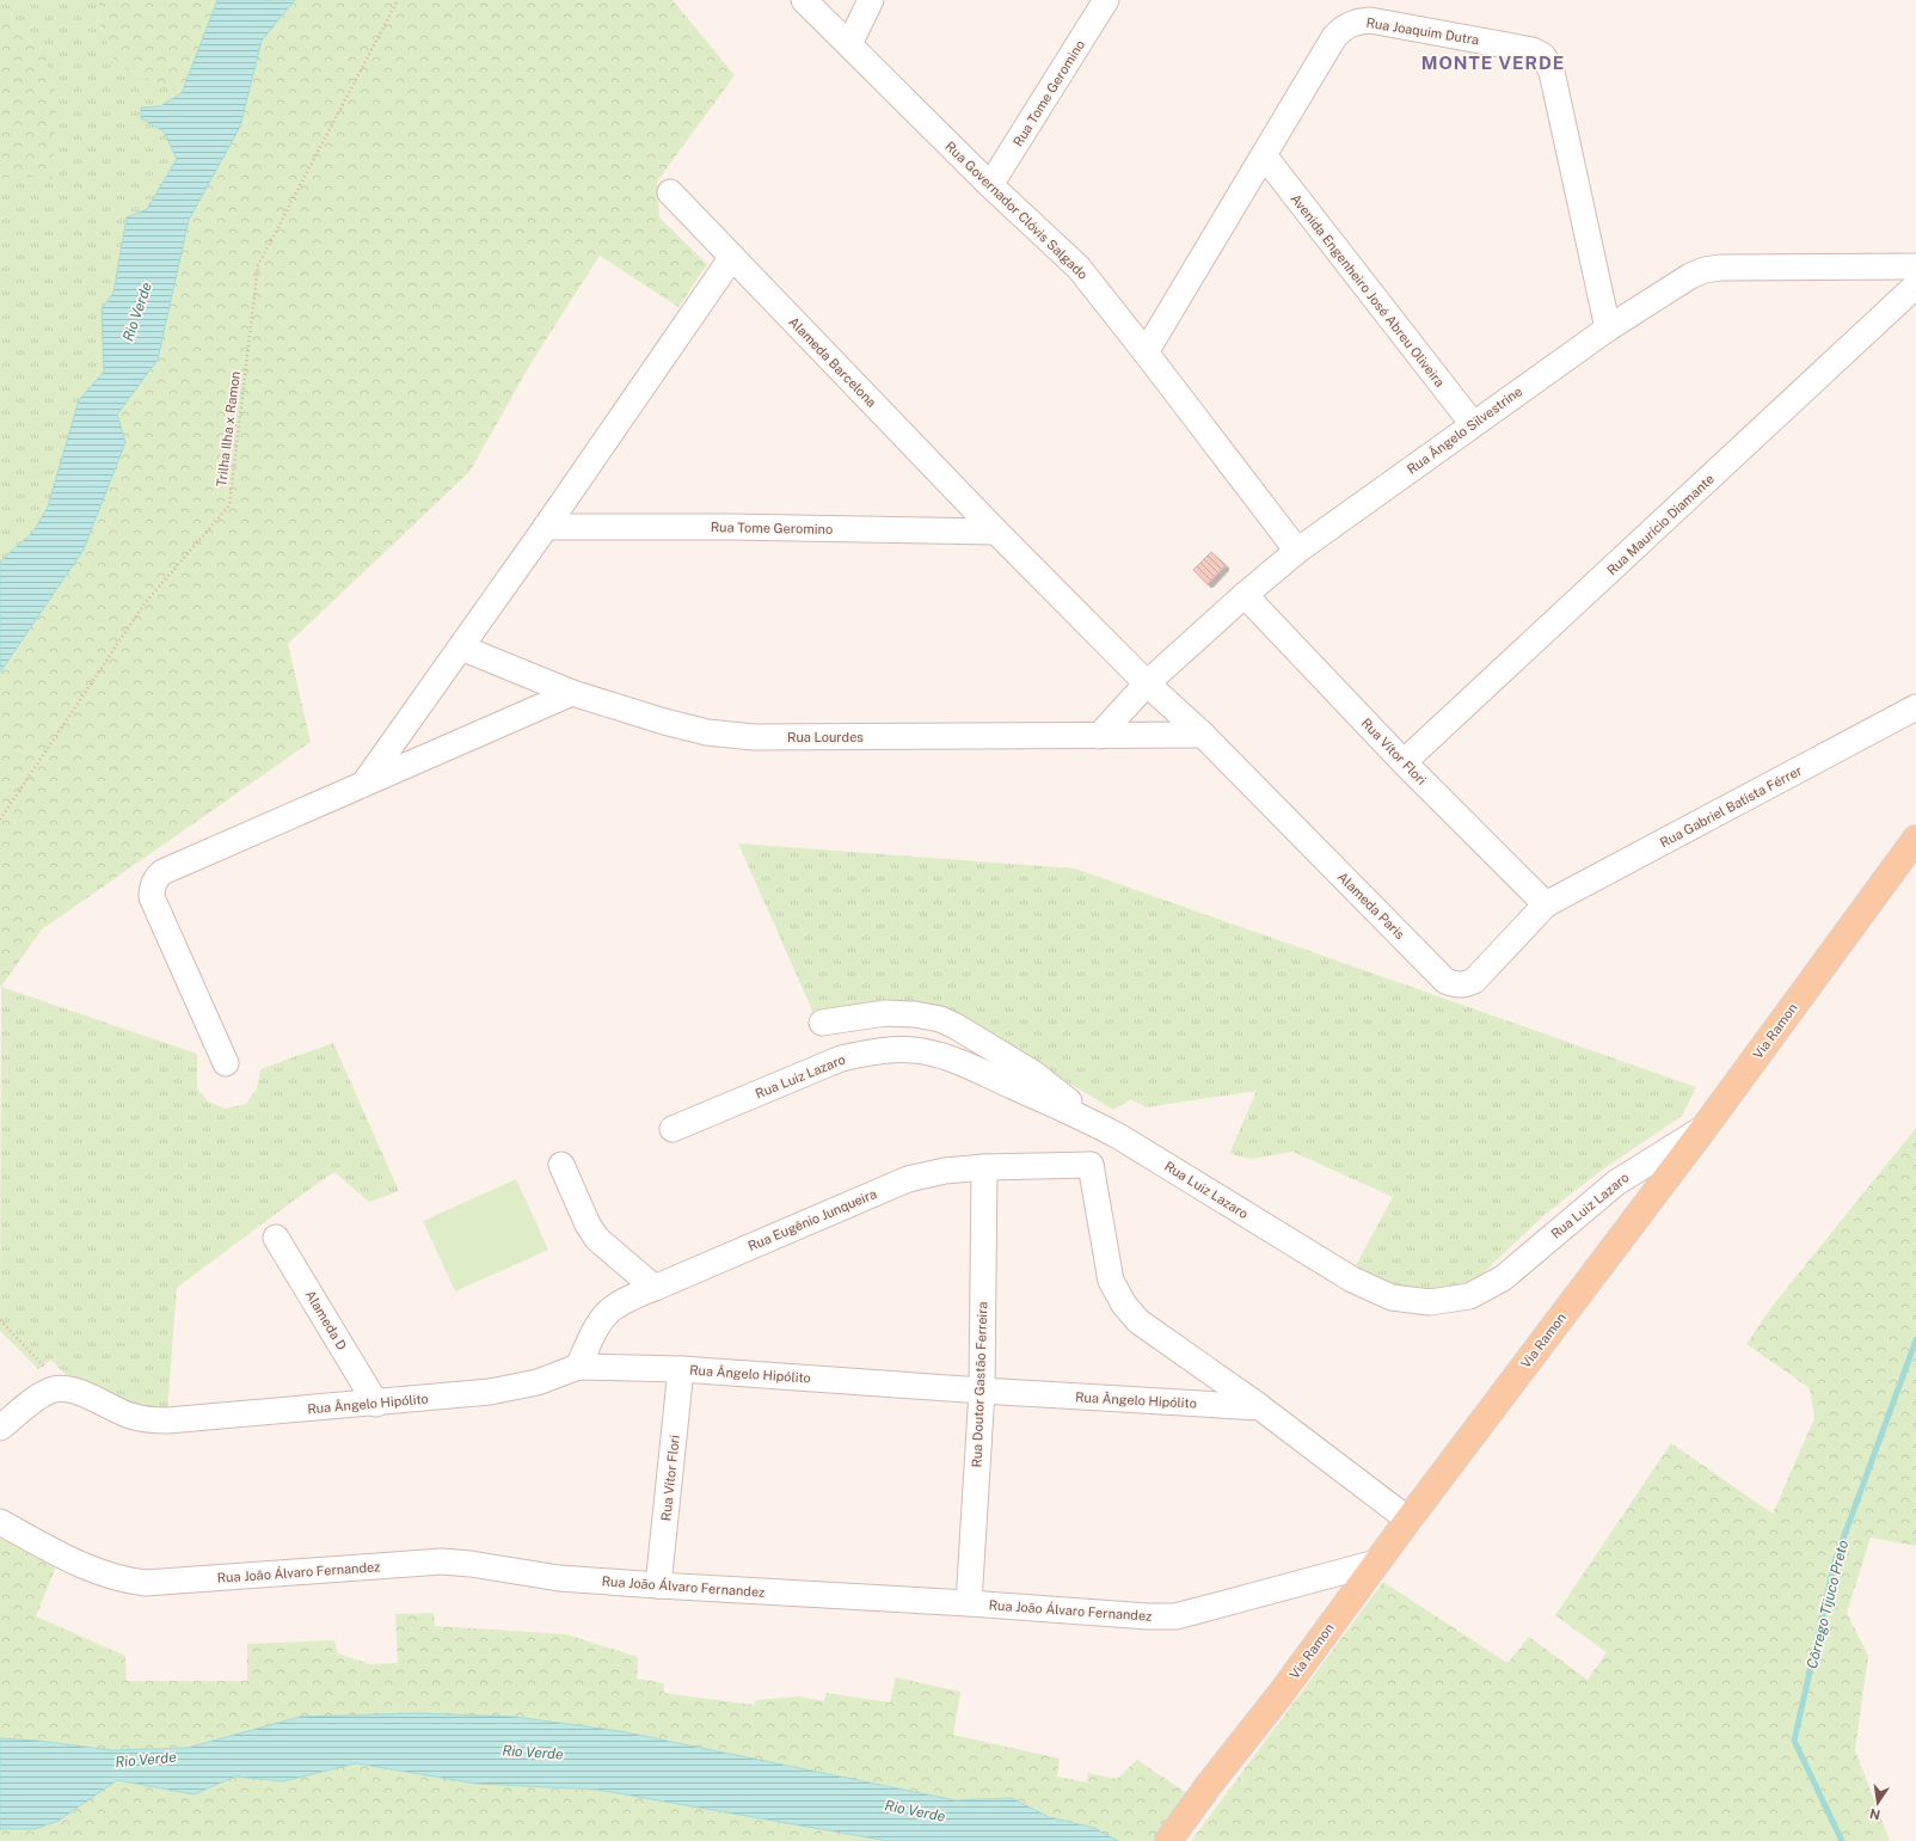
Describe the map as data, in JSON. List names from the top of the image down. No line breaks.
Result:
{"streets":{"main road":["Via Ramon"],"street":["Rua Joaquim Dutra","Rua Tome Geromino","Rua Governador Clóvis Salgado","Avenida Engenheiro José Abreu Oliveira","Alameda Barcelona","Rua Ângelo Silvestrine","Rua Maurício Diamante","Rua Lourdes","Rua Vítor Flori","Rua Gabriel Batista Férrer","Alameda Paris","Rua Luiz Lazaro","Rua Eugênio Junqueira","Alameda D","Rua Ângelo Hipólito","Rua Doutor Gastão Ferreira","Rua João Álvaro Fernandez"],"path":["Trilha Ilha x Ramon"]},"crossings":[["Rua Joaquim Dutra","Rua Governador Clóvis Salgado"],["Rua Joaquim Dutra","Avenida Engenheiro José Abreu Oliveira"],["Rua Joaquim Dutra","Rua Ângelo Silvestrine"],["Rua Tome Geromino","Rua Governador Clóvis Salgado"],["Rua Tome Geromino","Alameda Barcelona"],["Rua Governador Clóvis Salgado","Rua Ângelo Silvestrine"],["Avenida Engenheiro José Abreu Oliveira","Rua Ângelo Silvestrine"],["Alameda Barcelona","Rua Ângelo Silvestrine"],["Alameda Barcelona","Alameda Paris"],["Rua Ângelo Silvestrine","Rua Lourdes"],["Rua Ângelo Silvestrine","Rua Vítor Flori"],["Rua Ângelo Silvestrine","Alameda Paris"],["Rua Maurício Diamante","Rua Vítor Flori"],["Rua Lourdes","Alameda Paris"],["Rua Vítor Flori","Rua Gabriel Batista Férrer"],["Rua Vítor Flori","Alameda Paris"],["Rua Vítor Flori","Rua Ângelo Hipólito"],["Rua Vítor Flori","Rua João Álvaro Fernandez"],["Rua Gabriel Batista Férrer","Alameda Paris"],["Via Ramon","Rua Luiz Lazaro"],["Via Ramon","Rua João Álvaro Fernandez"],["Rua Eugênio Junqueira","Rua Ângelo Hipólito"],["Rua Eugênio Junqueira","Rua Doutor Gastão Ferreira"],["Alameda D","Rua Ângelo Hipólito"],["Rua Ângelo Hipólito","Rua Doutor Gastão Ferreira"],["Rua Doutor Gastão Ferreira","Rua João Álvaro Fernandez"]],"districts":["MONTE VERDE"],"water":["Rio Verde","Côrrego Tijuco Preto"],"north":"bottom"}
